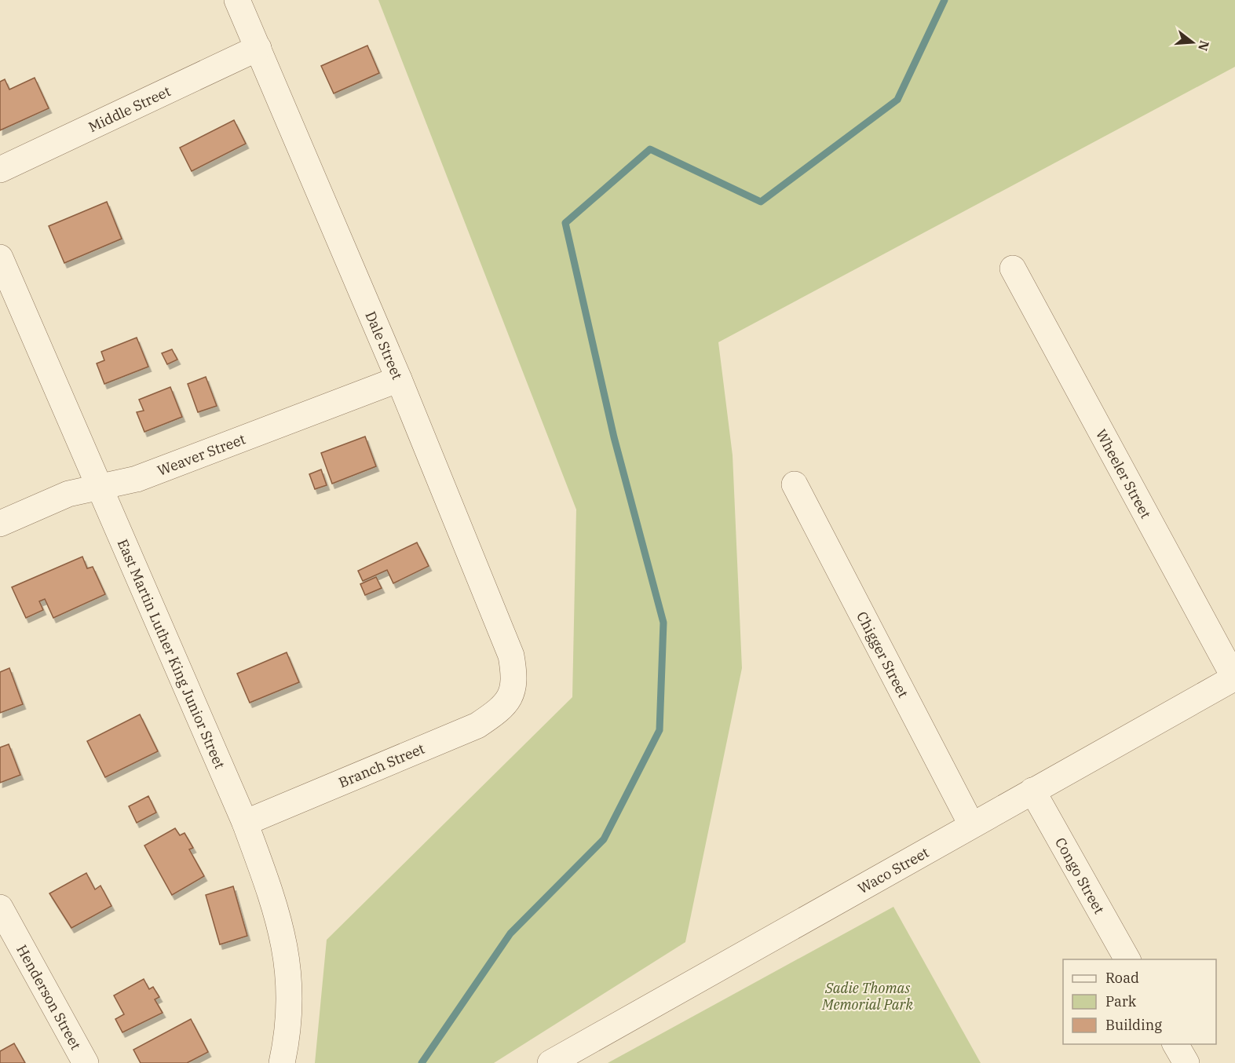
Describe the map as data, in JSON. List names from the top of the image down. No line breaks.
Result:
{"streets":{"street":["Middle Street","Dale Street","Weaver Street","Wheeler Street","East Martin Luther King Junior Street","Chigger Street","Branch Street","Waco Street","Congo Street","Henderson Street"]},"crossings":[["Middle Street","Dale Street"],["Dale Street","Weaver Street"],["Dale Street","Branch Street"],["Weaver Street","East Martin Luther King Junior Street"],["Wheeler Street","Waco Street"],["East Martin Luther King Junior Street","Branch Street"],["Chigger Street","Waco Street"],["Waco Street","Congo Street"]],"parks":["Sadie Thomas Memorial Park"],"legend":["Road","Park","Building"],"north":"right"}
